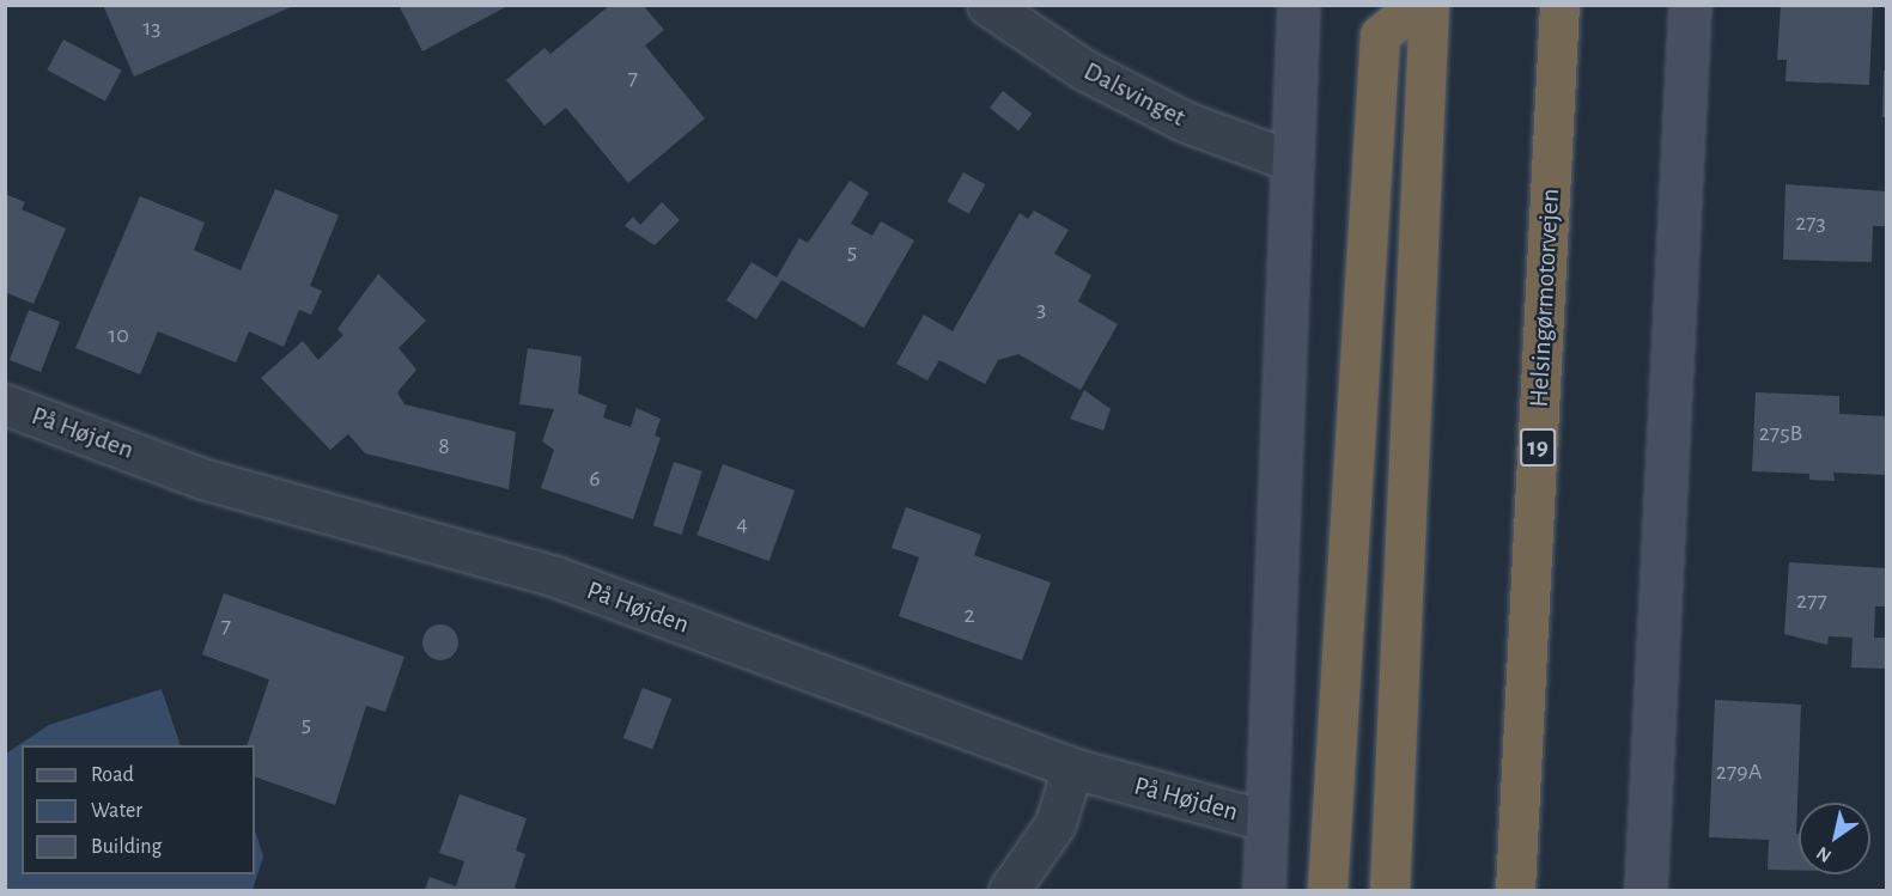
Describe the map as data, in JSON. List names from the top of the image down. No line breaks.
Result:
{"streets":{"highway":["Helsingørmotorvejen","19"],"street":["Dalsvinget","På Højden"]},"house_numbers":["13","7","273","5","3","10","275B","8","6","4","277","2","7","5","279A"],"legend":["Road","Water","Building"],"north":"bottom left"}
